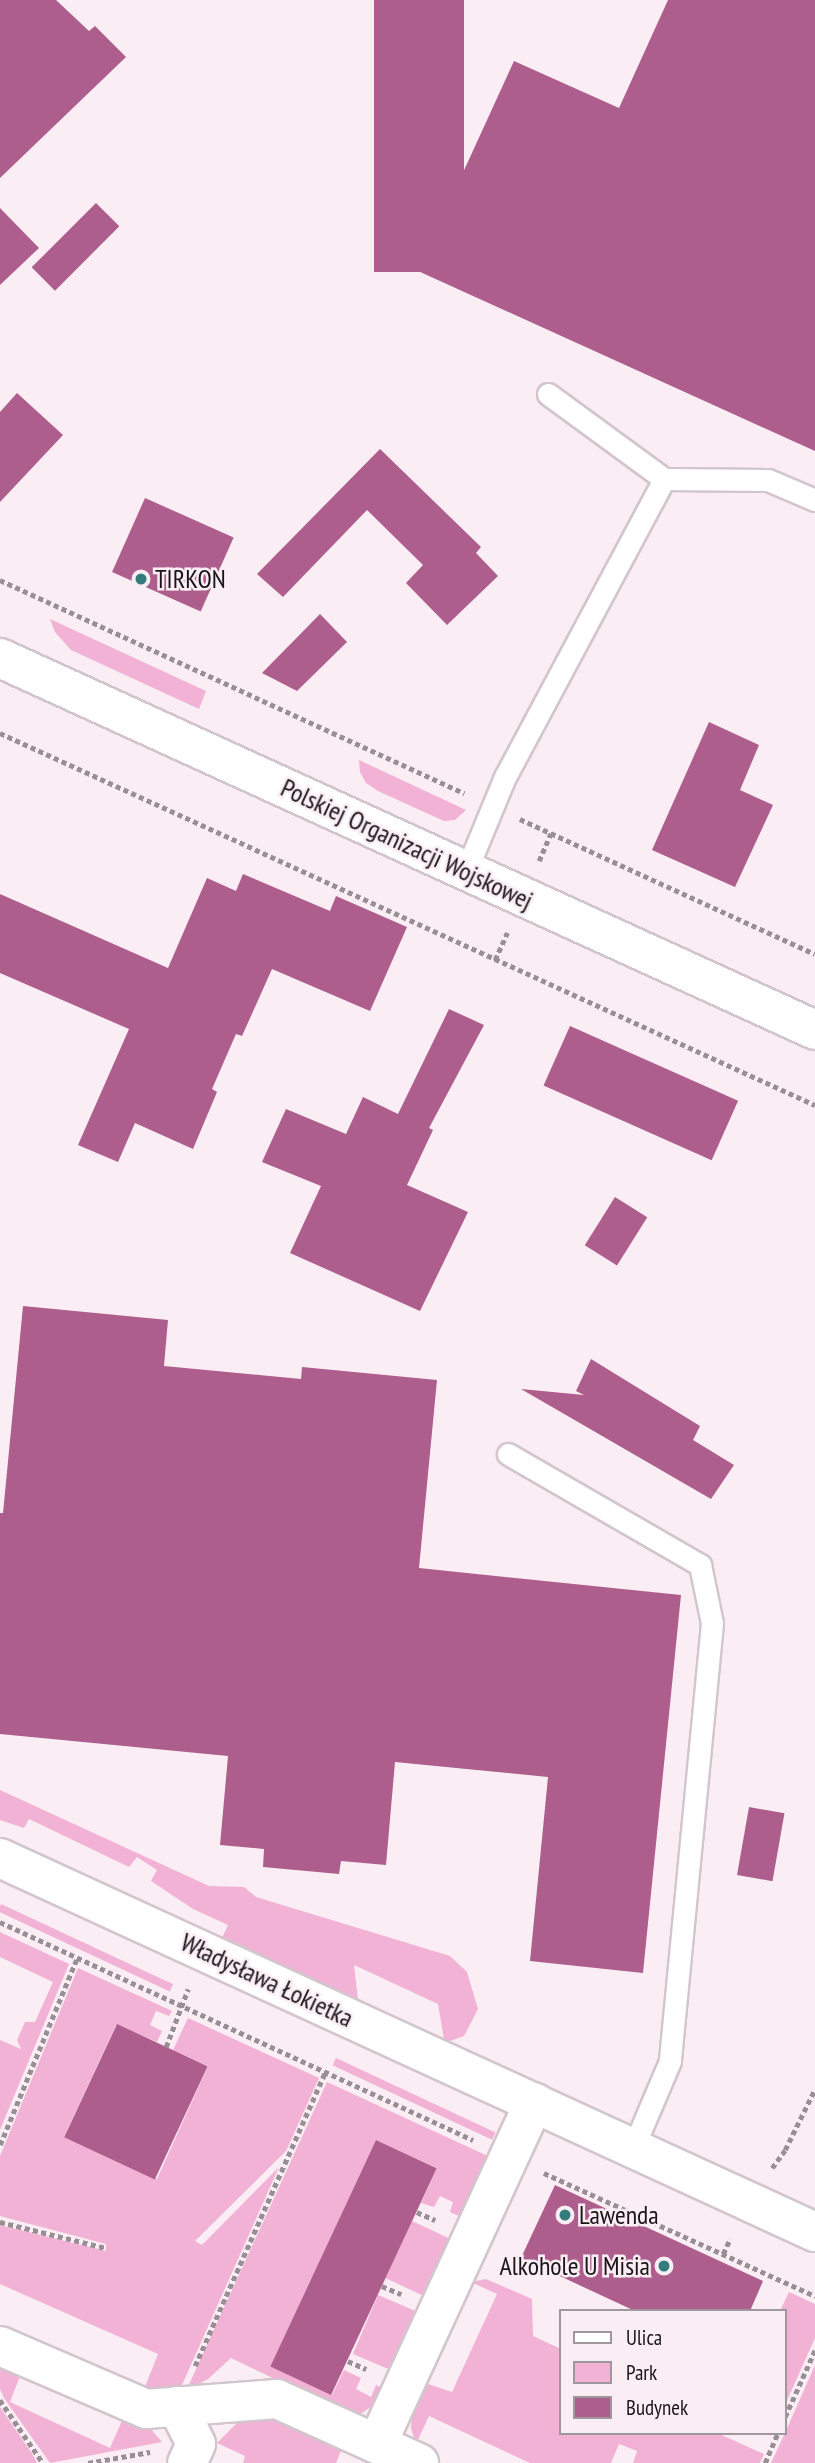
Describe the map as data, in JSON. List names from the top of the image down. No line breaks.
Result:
{"streets":{"street":["Polskiej Organizacji Wojskowej","Władysława Łokietka"]},"places":["TIRKON","Lawenda","Alkohole U Misia"],"legend":["Ulica","Park","Budynek"]}
